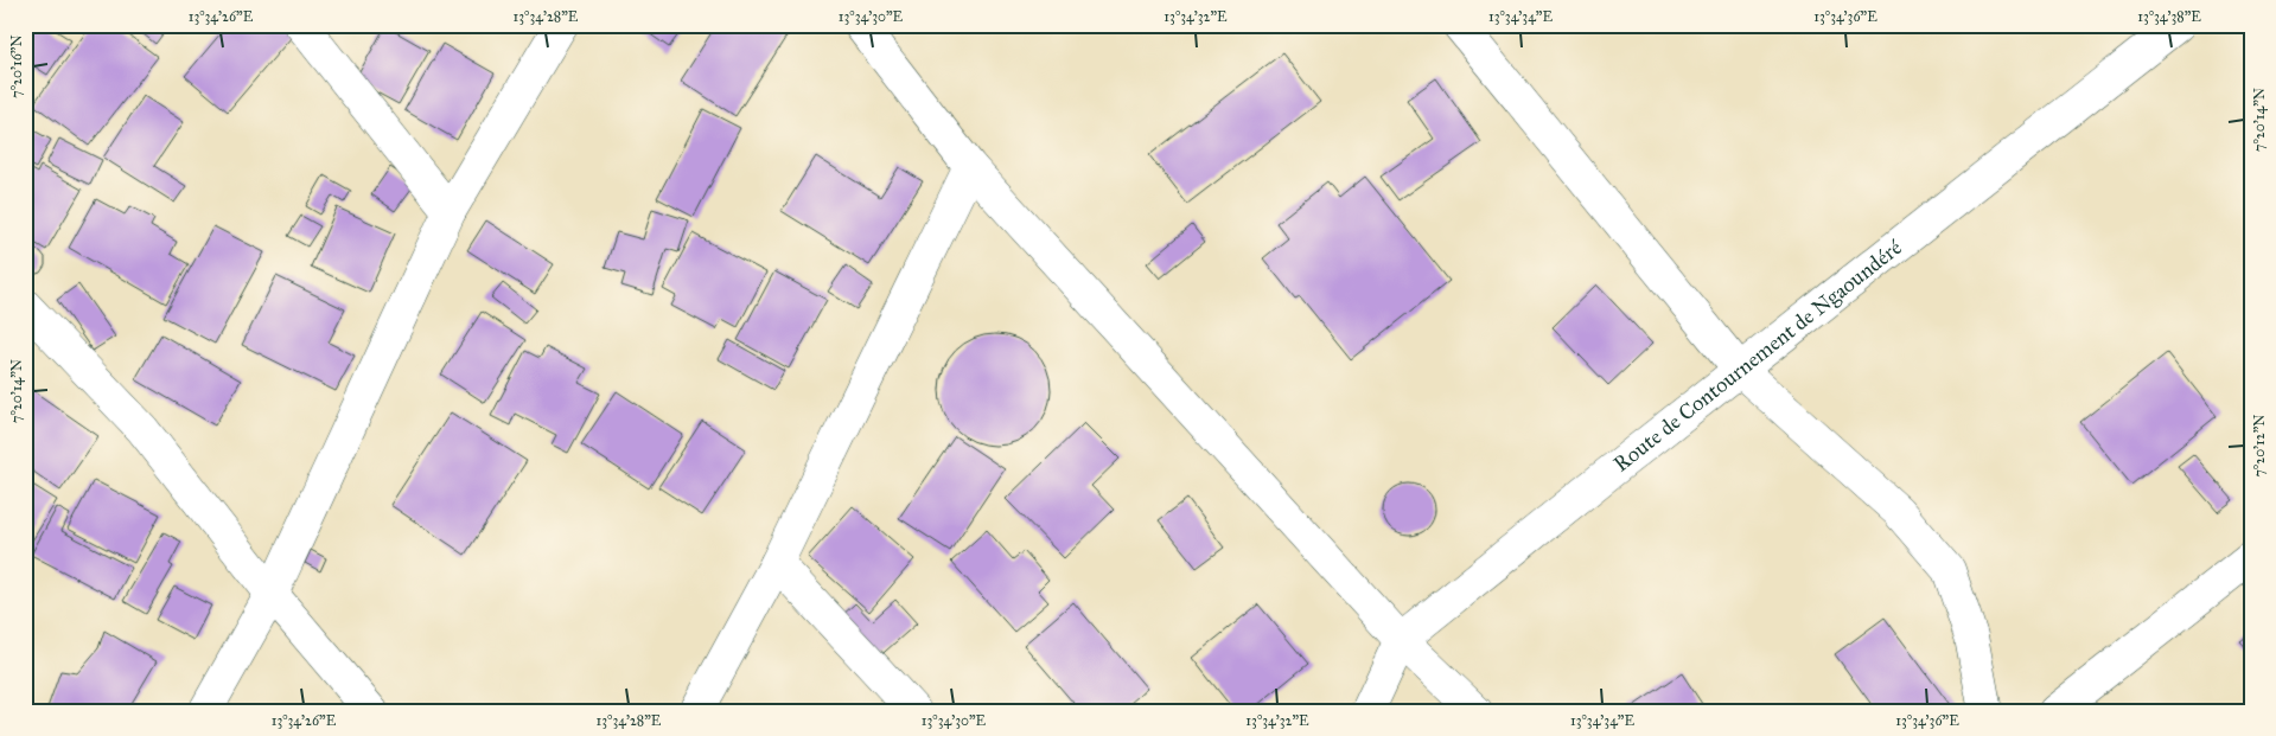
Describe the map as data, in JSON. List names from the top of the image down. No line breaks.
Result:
{"streets":{"street":["Route de Contournement de Ngaoundéré"]},"coordinates":["13°34'26\"E","13°34'28\"E","13°34'30\"E","13°34'32\"E","13°34'34\"E","13°34'36\"E","13°34'38\"E","7°20'16\"N","7°20'14\"N","7°20'12\"N"]}
